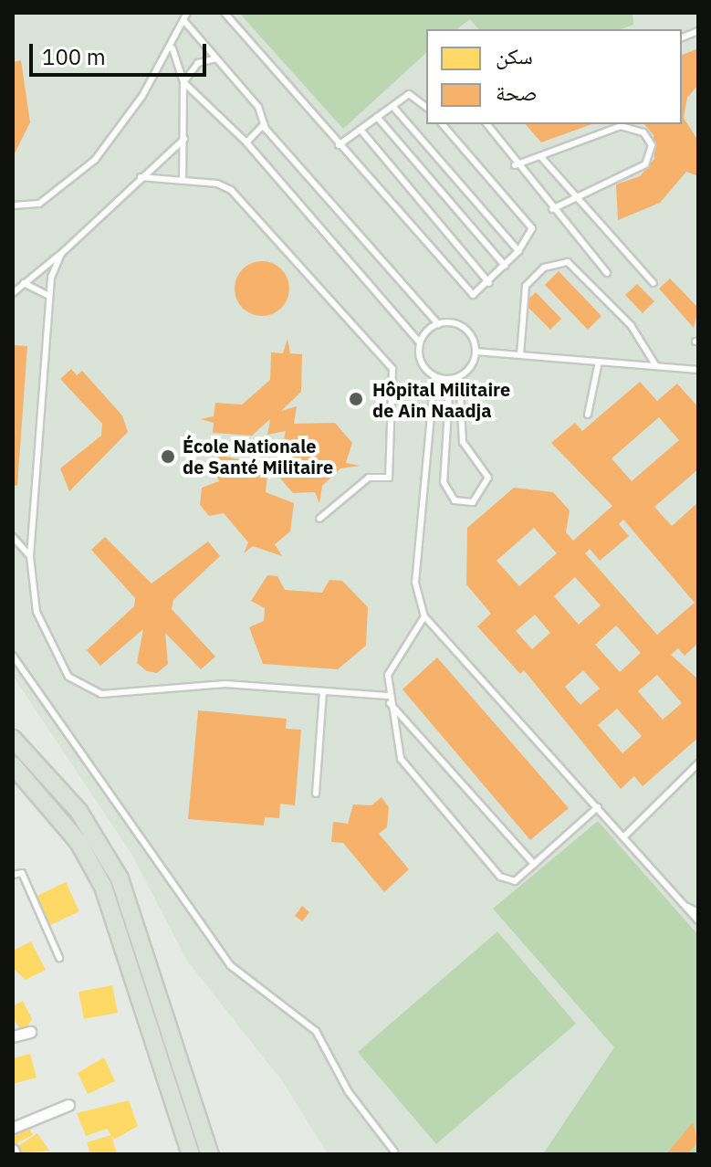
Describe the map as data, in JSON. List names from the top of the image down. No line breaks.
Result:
{"places":["Hôpital Militaire de Ain Naadja","École Nationale de Santé Militaire"],"legend":["سكن","صحة"],"scale_bar":"100 m"}
